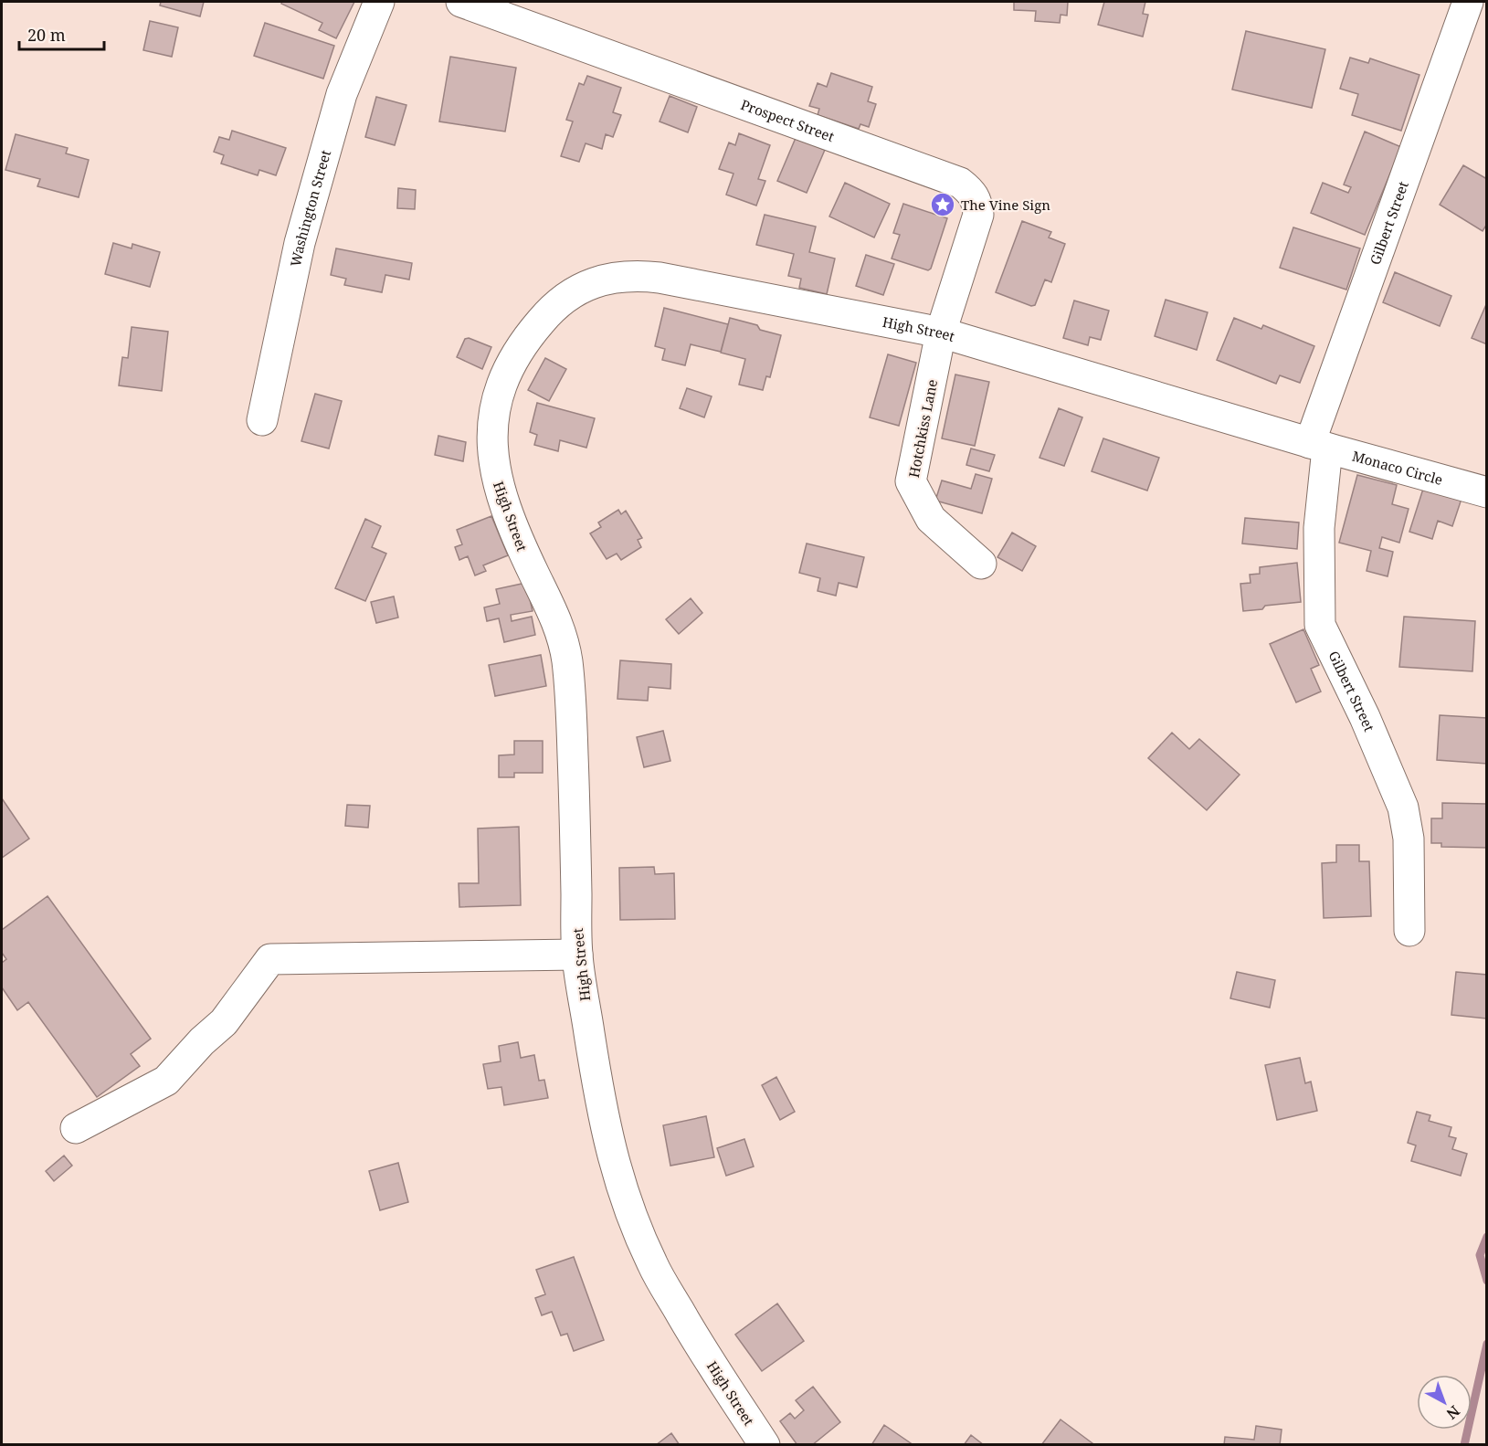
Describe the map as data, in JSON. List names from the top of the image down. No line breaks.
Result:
{"streets":{"street":["Prospect Street","Washington Street","Gilbert Street","High Street","Hotchkiss Lane","Monaco Circle"]},"crossings":[["Prospect Street","High Street"],["Prospect Street","Hotchkiss Lane"],["Gilbert Street","High Street"],["Gilbert Street","Monaco Circle"],["High Street","Hotchkiss Lane"],["High Street","Monaco Circle"]],"places":{"place":["The Vine Sign"]},"scale_bar":"20 m","north":"bottom right"}
